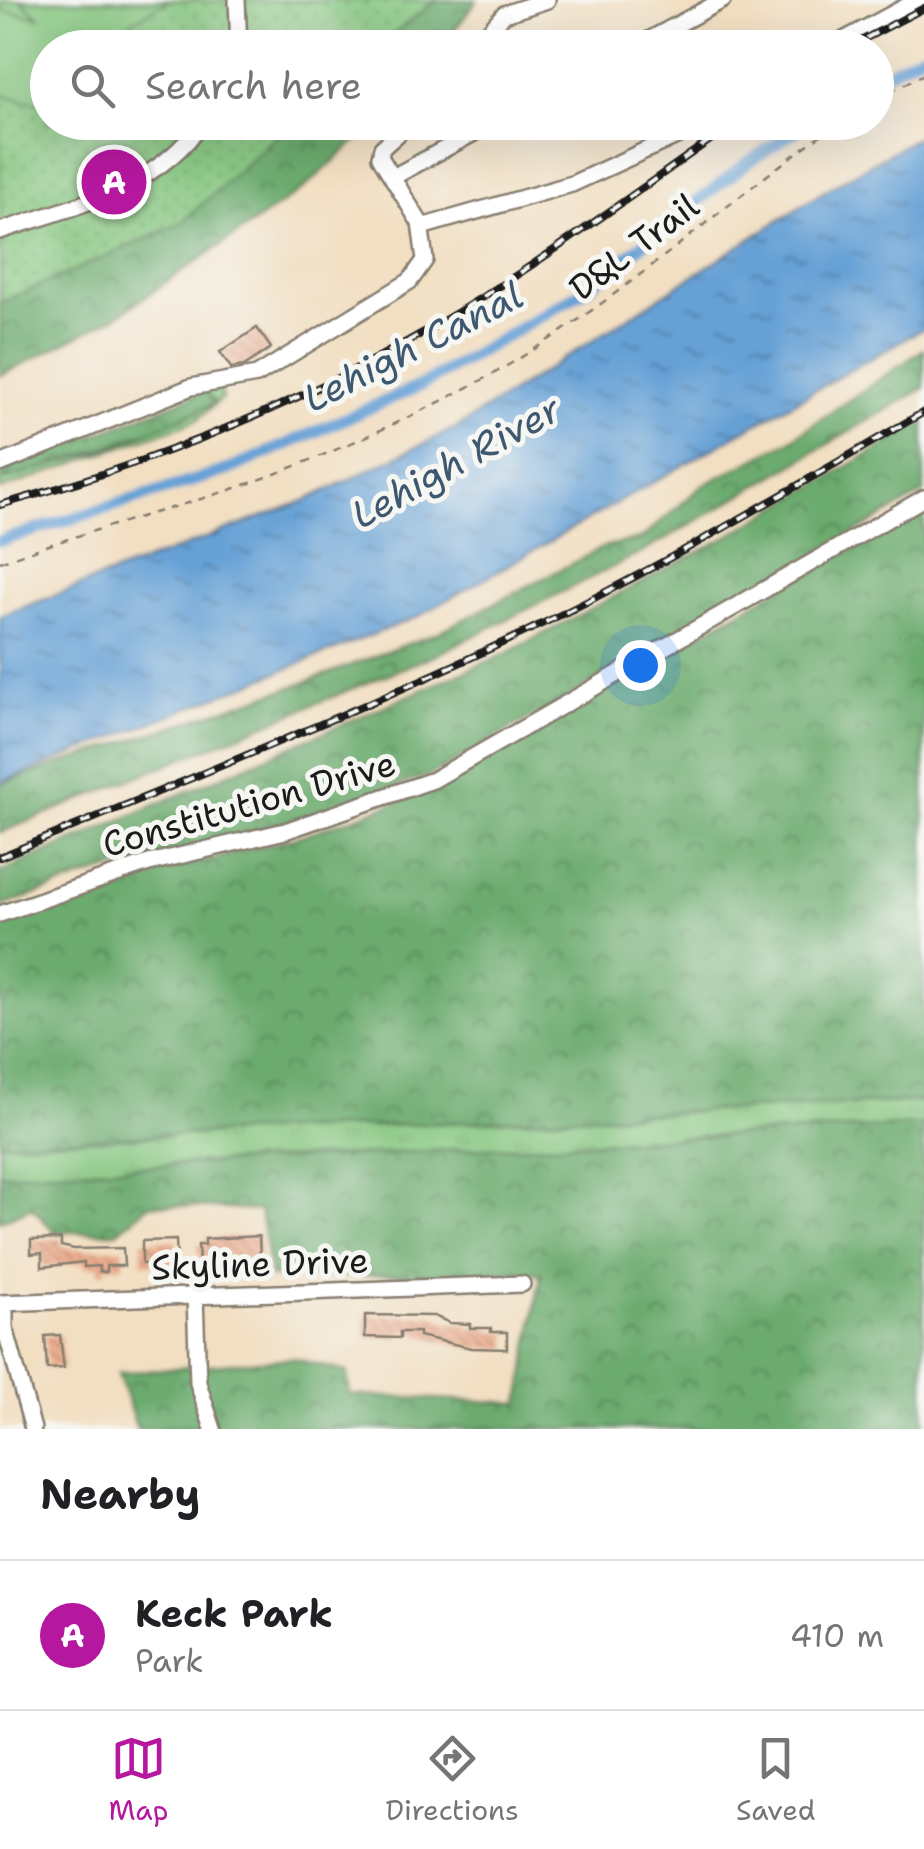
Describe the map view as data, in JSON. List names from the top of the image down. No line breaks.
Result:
{"streets":{"street":["Constitution Drive","Skyline Drive"],"path":["D&L Trail"]},"water":["Lehigh Canal","Lehigh River"],"page":{"search":"Search here","pins":"A","heading":"Nearby","list":[{"mark":"A","name":"Keck Park","note":"Park","value":"410 m"}],"nav":["Map","Directions","Saved"]}}
